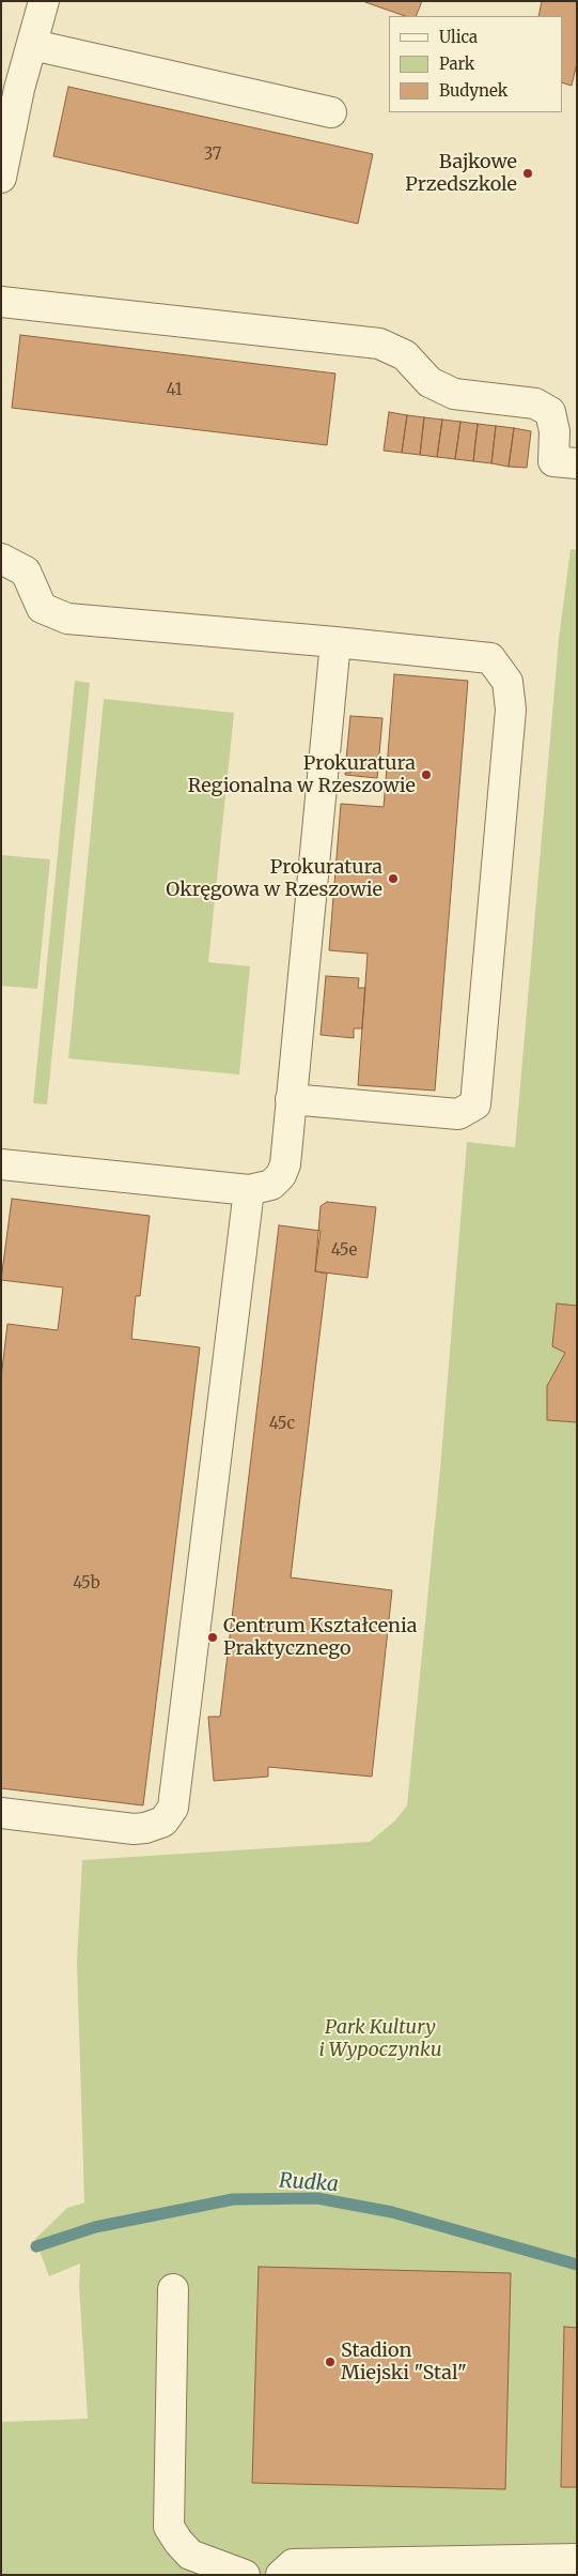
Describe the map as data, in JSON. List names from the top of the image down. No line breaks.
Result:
{"water":["Rudka"],"parks":["Park Kultury i Wypoczynku"],"places":["Bajkowe Przedszkole","Prokuratura Regionalna w Rzeszowie","Prokuratura Okręgowa w Rzeszowie","Centrum Kształcenia Praktycznego","Stadion Miejski \"Stal\""],"house_numbers":["37","41","45e","45c","45b"],"legend":["Ulica","Park","Budynek"]}
